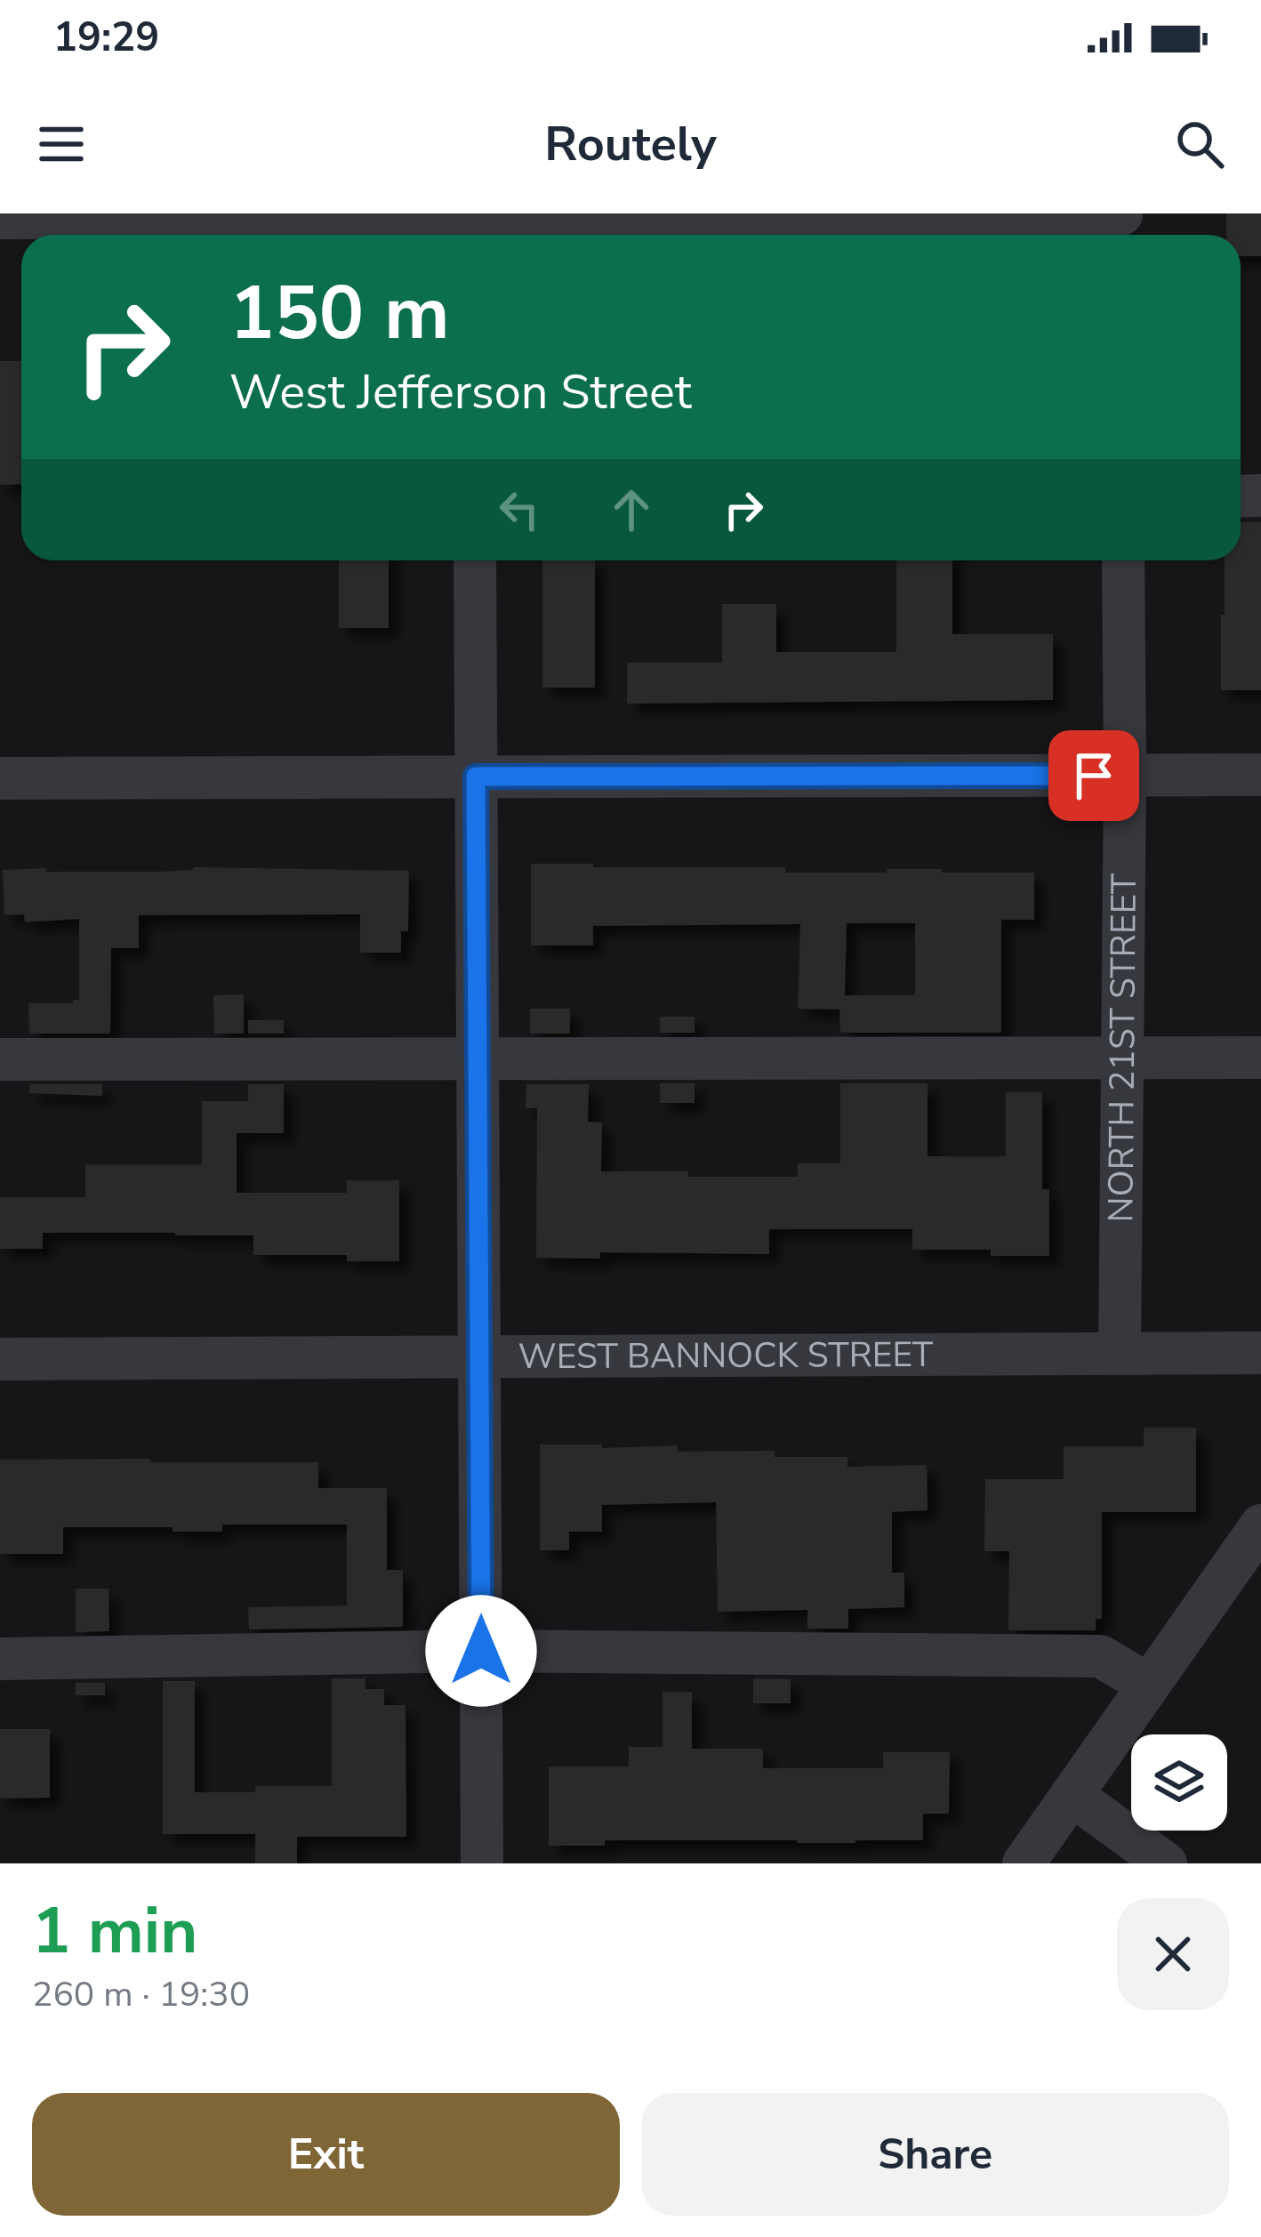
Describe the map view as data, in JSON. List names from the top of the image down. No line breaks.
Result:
{"streets":{"street":["NORTH 21ST STREET","WEST BANNOCK STREET"]},"crossings":[["NORTH 21ST STREET","WEST BANNOCK STREET"]],"page":{"status":"19:29","header":"Routely","turn":["150 m","West Jefferson Street"],"heading":["1 min","260 m · 19:30"],"buttons":["Exit","Share"]}}
